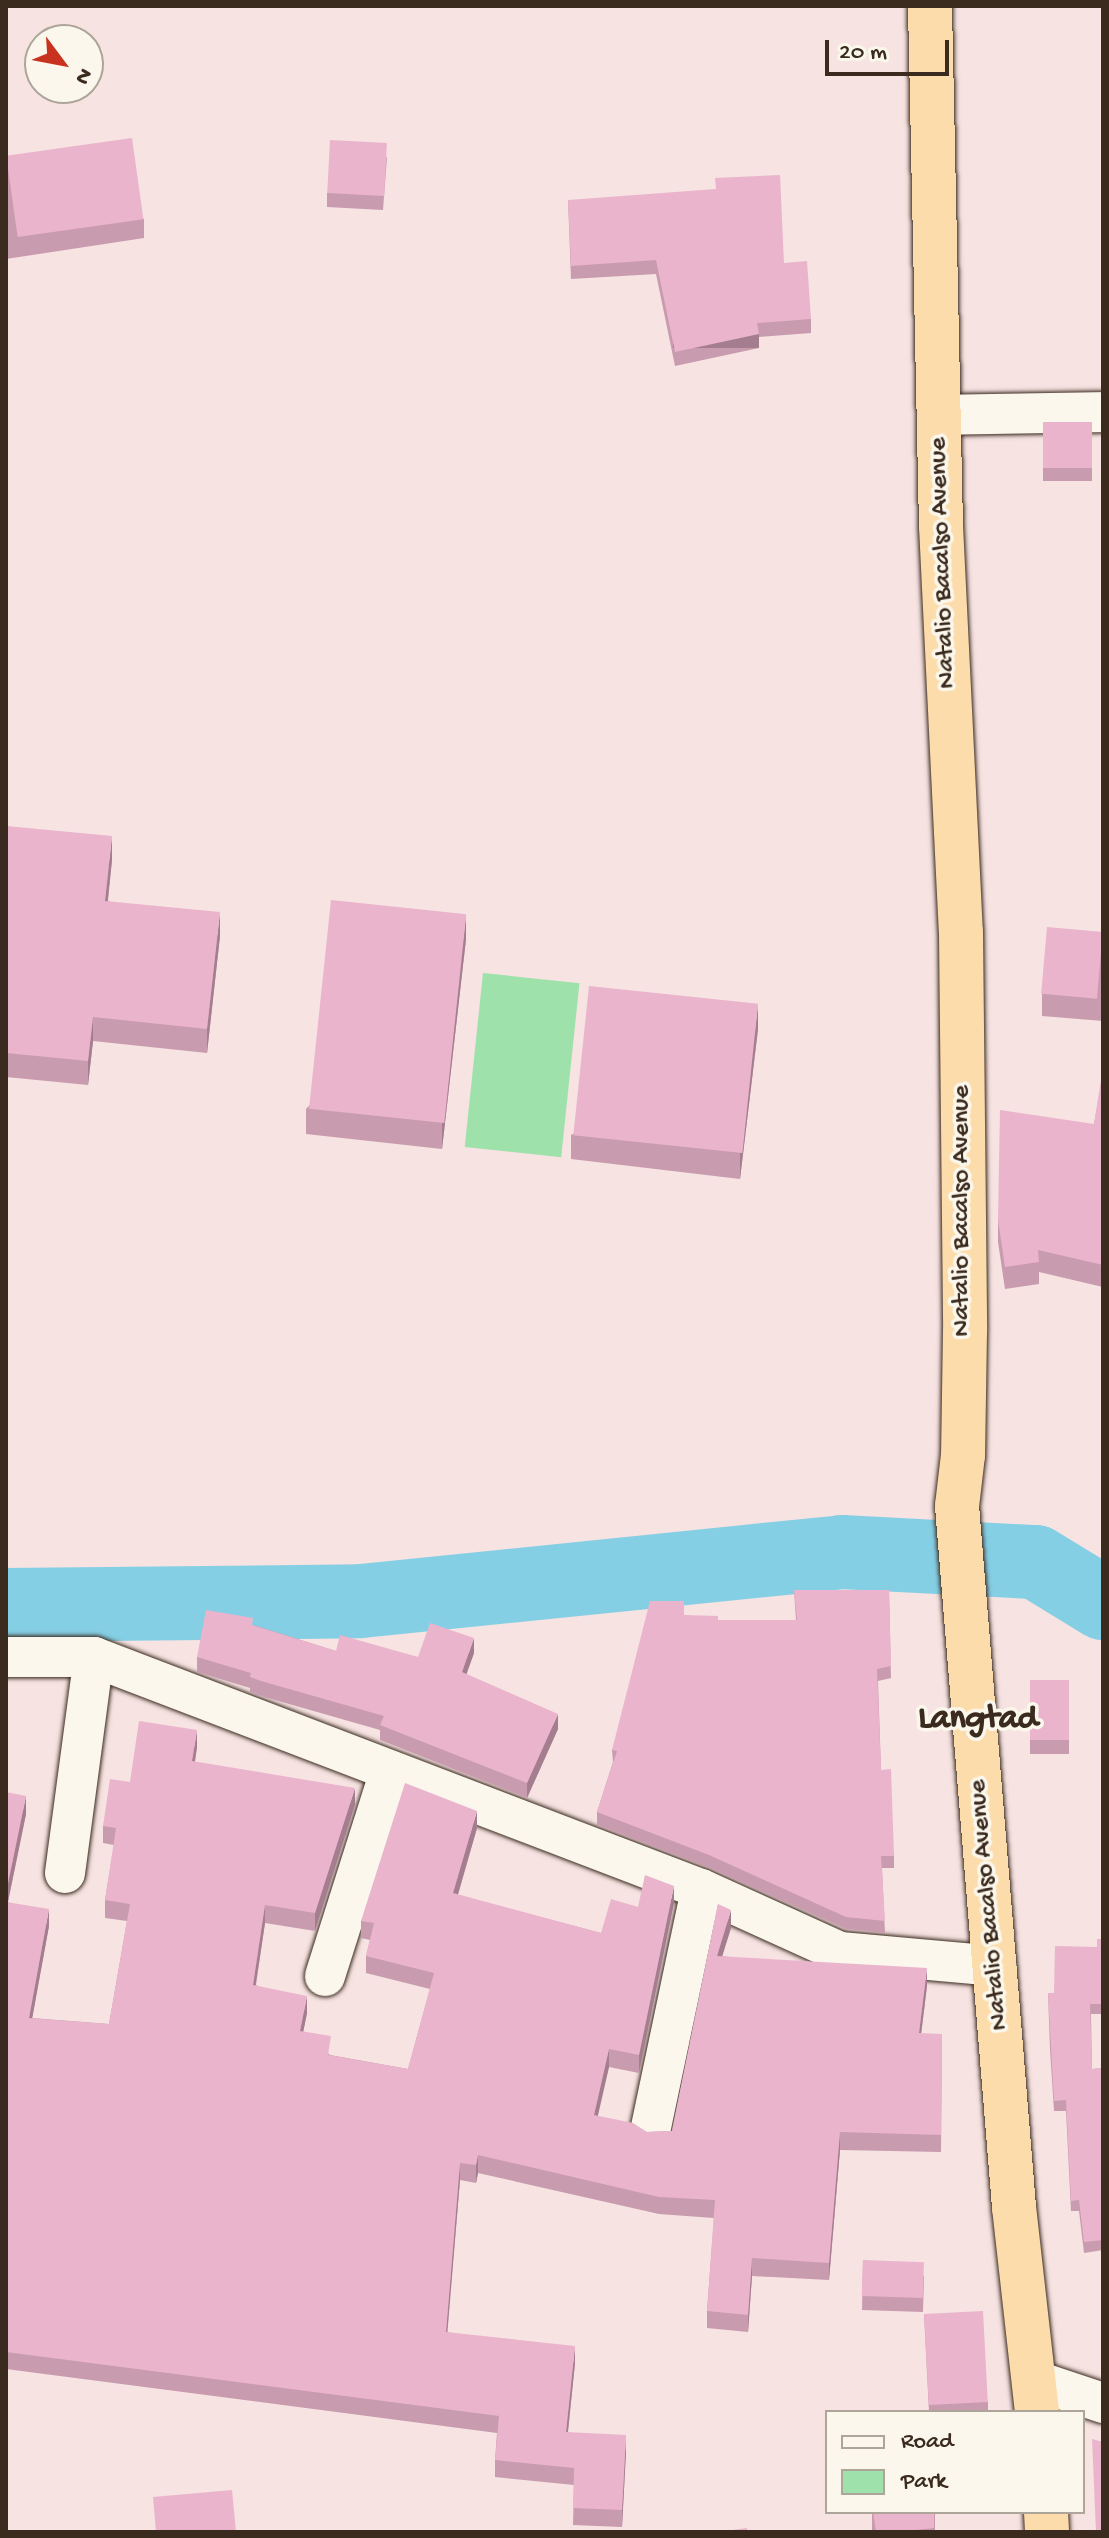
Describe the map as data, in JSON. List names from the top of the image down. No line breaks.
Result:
{"streets":{"highway":["Natalio Bacalso Avenue"]},"districts":["Langtad"],"legend":["Road","Park"],"scale_bar":"20 m","north":"bottom right"}
